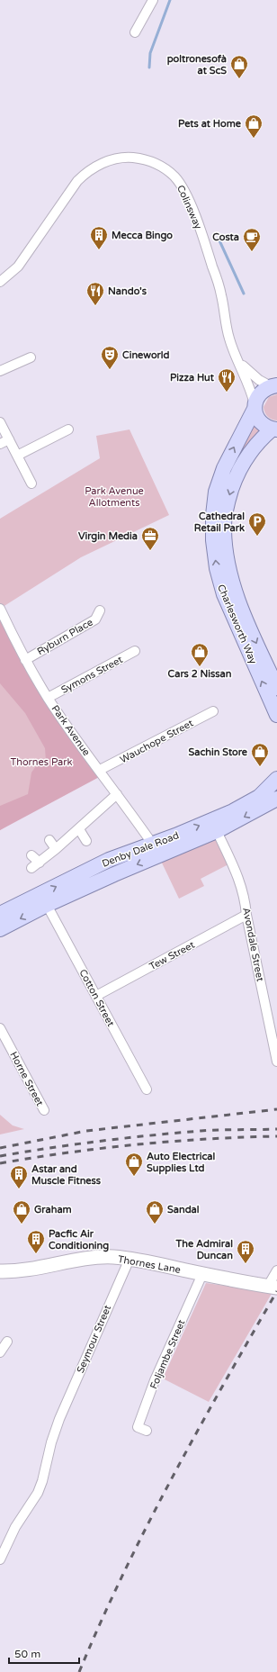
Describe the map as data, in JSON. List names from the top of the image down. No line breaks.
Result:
{"streets":{"main road":["Charlesworth Way","Denby Dale Road"],"street":["Colinsway","Ryburn Place","Symons Street","Park Avenue","Wauchope Street","Avondale Street","Tew Street","Cotton Street","Horne Street","Thornes Lane","Seymour Street","Foljambe Street"]},"crossings":[["Colinsway","Charlesworth Way"],["Ryburn Place","Park Avenue"],["Symons Street","Park Avenue"],["Park Avenue","Wauchope Street"],["Park Avenue","Denby Dale Road"],["Denby Dale Road","Avondale Street"],["Denby Dale Road","Cotton Street"],["Avondale Street","Tew Street"],["Tew Street","Cotton Street"],["Thornes Lane","Seymour Street"],["Thornes Lane","Foljambe Street"]],"parks":["Park Avenue Allotments","Thornes Park"],"places":{"shop":["poltronesofà at ScS","Pets at Home","Cars 2 Nissan","Sachin Store","Auto Electrical Supplies Ltd","Graham","Sandal"],"building":["Mecca Bingo","Astar and Muscle Fitness","Pacfic Air Conditioning","The Admiral Duncan"],"cafe":["Costa"],"restaurant":["Nando's","Pizza Hut"],"theatre":["Cineworld"],"parking":["Cathedral Retail Park"],"office":["Virgin Media"]},"scale_bar":"50 m"}
